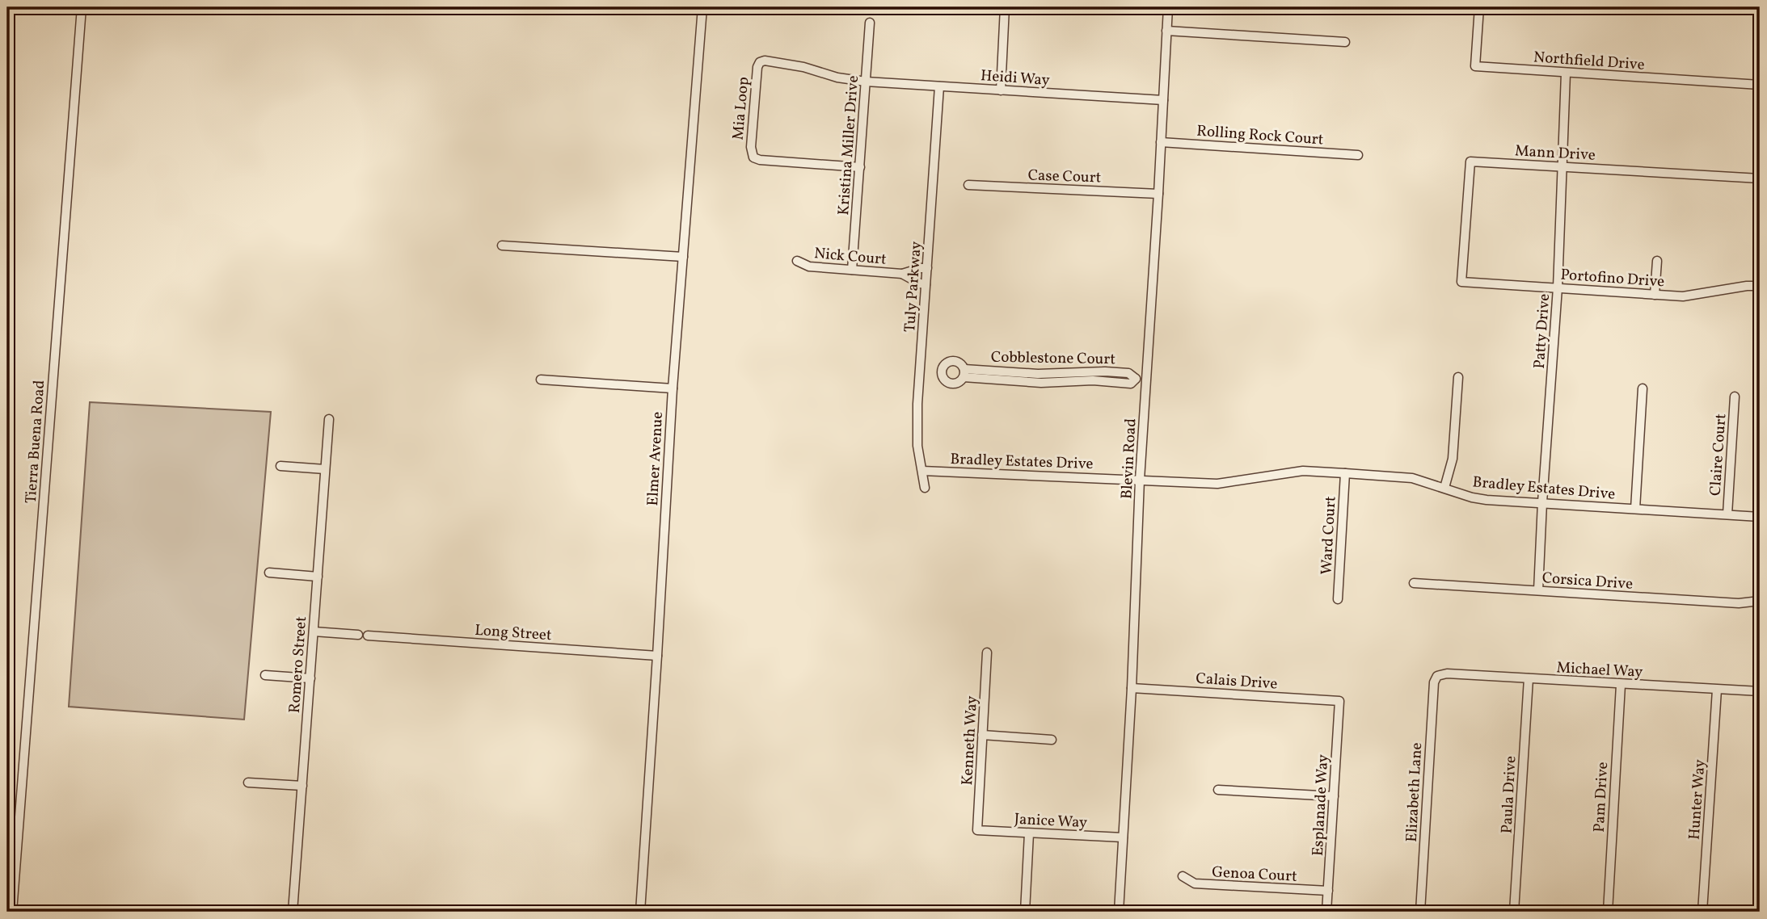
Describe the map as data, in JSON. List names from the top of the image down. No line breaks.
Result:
{"streets":{"street":["Northfield Drive","Heidi Way","Mia Loop","Rolling Rock Court","Kristina Miller Drive","Mann Drive","Case Court","Nick Court","Portofino Drive","Tuly Parkway","Patty Drive","Cobblestone Court","Tierra Buena Road","Claire Court","Elmer Avenue","Blevin Road","Bradley Estates Drive","Ward Court","Corsica Drive","Long Street","Romero Street","Michael Way","Calais Drive","Kenneth Way","Elizabeth Lane","Paula Drive","Pam Drive","Hunter Way","Esplanade Way","Janice Way","Genoa Court"]},"crossings":[["Northfield Drive","Patty Drive"],["Heidi Way","Mia Loop"],["Heidi Way","Kristina Miller Drive"],["Heidi Way","Tuly Parkway"],["Heidi Way","Blevin Road"],["Mia Loop","Kristina Miller Drive"],["Rolling Rock Court","Blevin Road"],["Kristina Miller Drive","Nick Court"],["Mann Drive","Portofino Drive"],["Mann Drive","Patty Drive"],["Case Court","Blevin Road"],["Nick Court","Tuly Parkway"],["Portofino Drive","Patty Drive"],["Tuly Parkway","Bradley Estates Drive"],["Patty Drive","Bradley Estates Drive"],["Patty Drive","Corsica Drive"],["Cobblestone Court","Blevin Road"],["Claire Court","Bradley Estates Drive"],["Elmer Avenue","Long Street"],["Blevin Road","Bradley Estates Drive"],["Blevin Road","Calais Drive"],["Blevin Road","Janice Way"],["Bradley Estates Drive","Ward Court"],["Michael Way","Elizabeth Lane"],["Michael Way","Paula Drive"],["Michael Way","Pam Drive"],["Michael Way","Hunter Way"],["Calais Drive","Esplanade Way"],["Kenneth Way","Janice Way"],["Esplanade Way","Genoa Court"]]}
